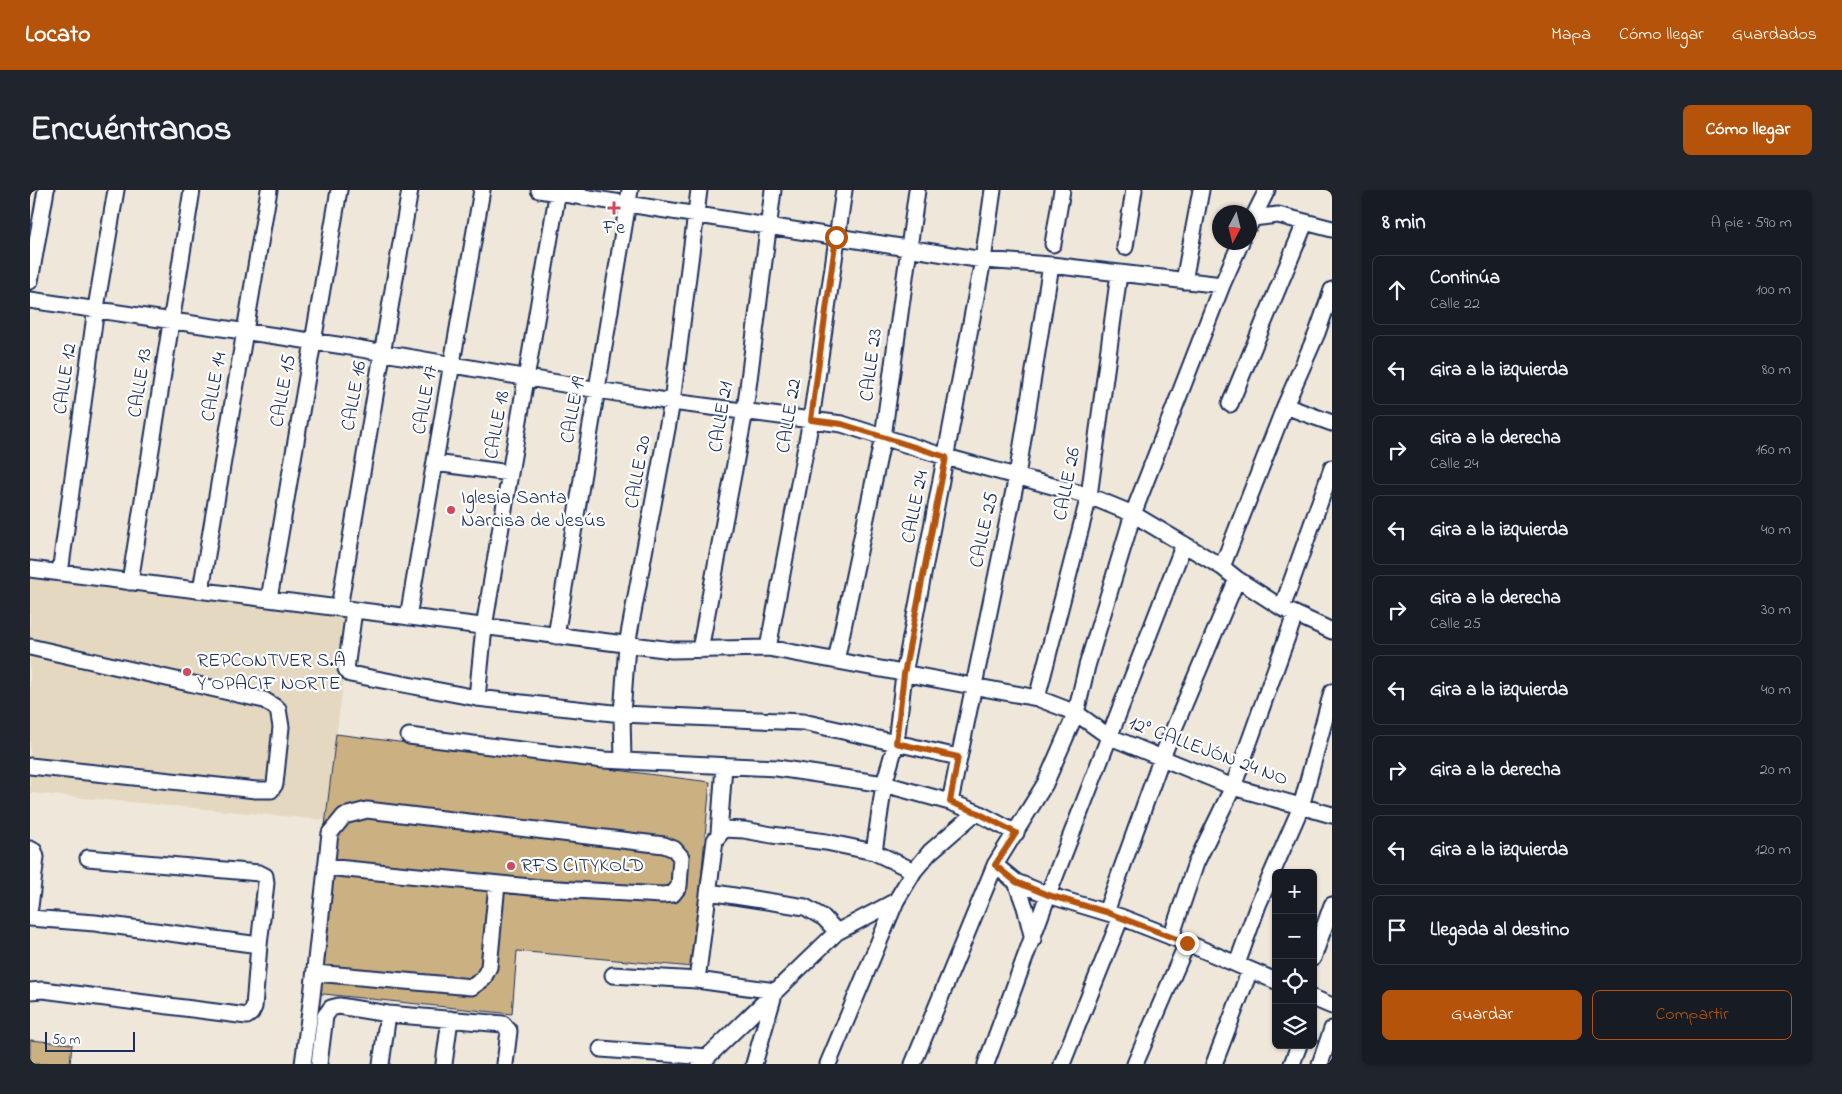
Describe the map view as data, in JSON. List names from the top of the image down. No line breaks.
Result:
{"streets":{"street":["CALLE 23","CALLE 12","CALLE 13","CALLE 14","CALLE 15","CALLE 16","CALLE 17","CALLE 19","CALLE 22","CALLE 21","CALLE 18","CALLE 20","CALLE 26","CALLE 24","CALLE 25","12° CALLEJÓN 24 NO"]},"crossings":[["CALLE 23","12° CALLEJÓN 24 NO"],["CALLE 12","12° CALLEJÓN 24 NO"],["CALLE 13","12° CALLEJÓN 24 NO"],["CALLE 14","12° CALLEJÓN 24 NO"],["CALLE 15","12° CALLEJÓN 24 NO"],["CALLE 16","12° CALLEJÓN 24 NO"],["CALLE 17","12° CALLEJÓN 24 NO"],["CALLE 19","12° CALLEJÓN 24 NO"],["CALLE 22","12° CALLEJÓN 24 NO"],["CALLE 21","12° CALLEJÓN 24 NO"],["CALLE 18","12° CALLEJÓN 24 NO"],["CALLE 20","12° CALLEJÓN 24 NO"],["CALLE 26","12° CALLEJÓN 24 NO"],["CALLE 24","12° CALLEJÓN 24 NO"],["CALLE 25","12° CALLEJÓN 24 NO"]],"places":{"health":["Fe"],"other":["Iglesia Santa Narcisa de Jesús","REPCONTVER S.A Y OPACIF NORTE","RFS CITYKOLD"]},"scale_bar":"50 m","north":"bottom","page":{"header":"Locato","nav":["Mapa","Cómo llegar","Guardados"],"title":"Encuéntranos","buttons":["Cómo llegar",["Guardar","Compartir"]],"heading":["8 min","A pie · 590 m"],"list":[["Continúa","Calle 22","100 m"],["Gira a la izquierda","80 m"],["Gira a la derecha","Calle 24","160 m"],["Gira a la izquierda","40 m"],["Gira a la derecha","Calle 25","30 m"],["Gira a la izquierda","40 m"],["Gira a la derecha","20 m"],["Gira a la izquierda","120 m"],"Llegada al destino"],"map_buttons":["+","−"],"scale":"50 m"}}
